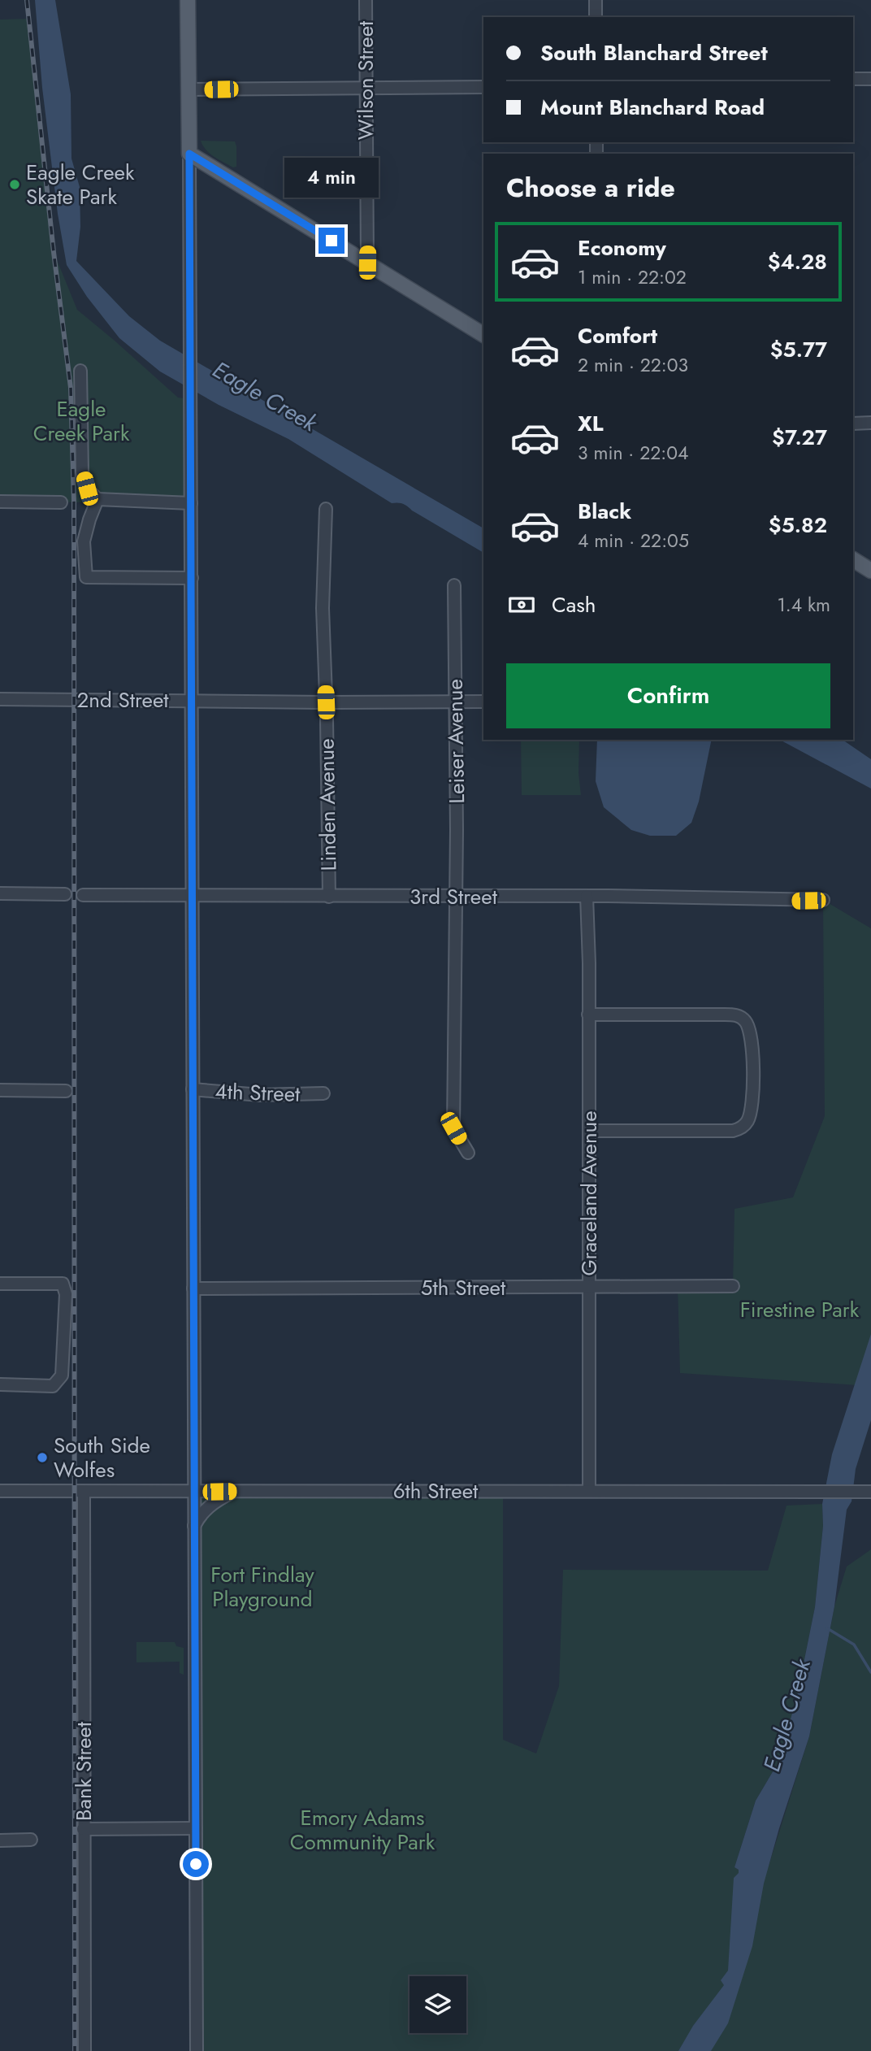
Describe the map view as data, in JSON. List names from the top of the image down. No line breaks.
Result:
{"streets":{"street":["Wilson Street","2nd Street","Leiser Avenue","Linden Avenue","3rd Street","4th Street","Graceland Avenue","5th Street","6th Street","Bank Street"]},"crossings":[["2nd Street","Leiser Avenue"],["2nd Street","Linden Avenue"],["Leiser Avenue","3rd Street"],["Linden Avenue","3rd Street"],["3rd Street","Graceland Avenue"],["Graceland Avenue","5th Street"],["Graceland Avenue","6th Street"],["6th Street","Bank Street"]],"water":["Eagle Creek"],"parks":["Eagle Creek Park","Firestine Park","Fort Findlay Playground","Emory Adams Community Park"],"places":["Eagle Creek Skate Park","South Side Wolfes"],"page":{"banner":["South Blanchard Street","Mount Blanchard Road"],"heading":"Choose a ride","bubble":"4 min","list":[{"name":"Economy","note":"1 min · 22:02","value":"$4.28"},{"name":"Comfort","note":"2 min · 22:03","value":"$5.77"},{"name":"XL","note":"3 min · 22:04","value":"$7.27"},{"name":"Black","note":"4 min · 22:05","value":"$5.82"}],"pay":["Cash","1.4 km"],"buttons":"Confirm"}}
